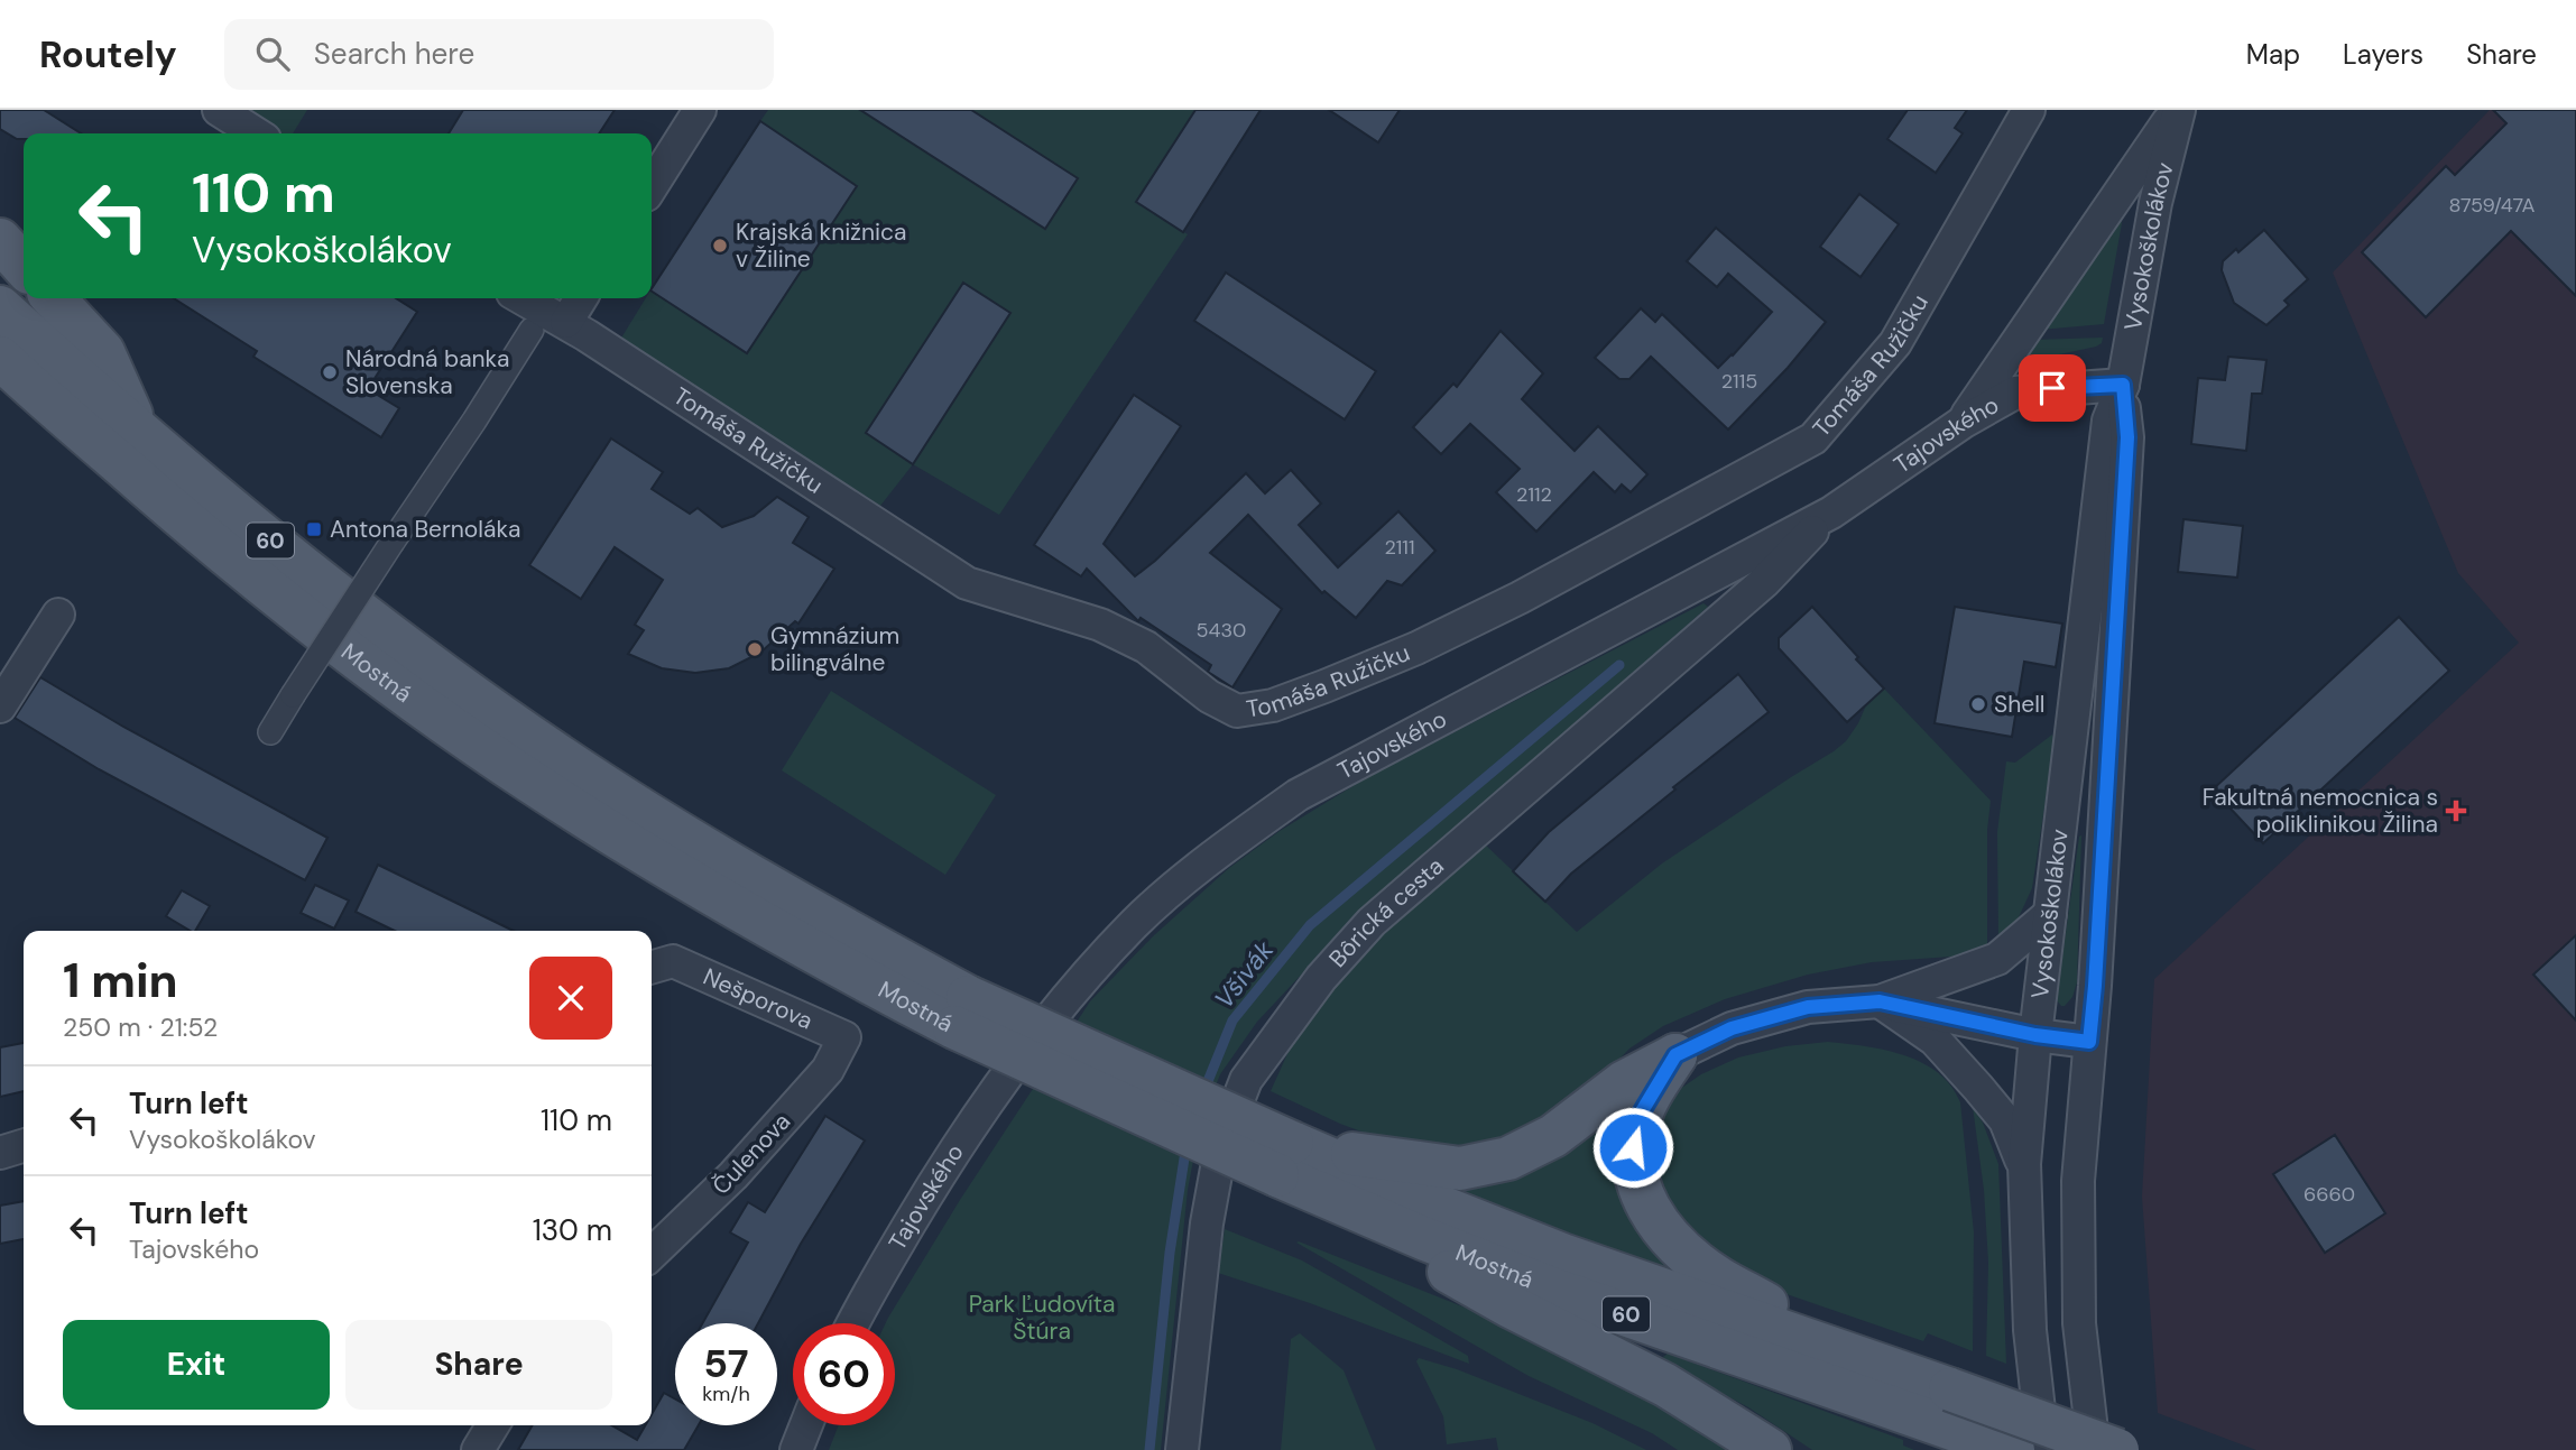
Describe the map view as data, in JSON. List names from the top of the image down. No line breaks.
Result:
{"streets":{"main road":["60","Mostná"],"street":["Vysokoškolákov","Tomáša Ružičku","Tajovského","Bôrická cesta","Nešporova","Čulenova"]},"crossings":[["Vysokoškolákov","Tajovského"],["Tajovského","Bôrická cesta"],["60","Mostná"],["Nešporova","Čulenova"]],"water":["Všivák"],"parks":["Park Ľudovíta Štúra"],"places":{"other":["Krajská knižnica v Žiline","Národná banka Slovenska","Gymnázium bilingválne","Shell"],"transit":["Antona Bernoláka"],"health":["Fakultná nemocnica s poliklinikou Žilina"]},"house_numbers":["8759/47A","2115","2112","2111","5430","6660"],"page":{"header":"Routely","search":"Search here","nav":["Map","Layers","Share"],"turn":["110 m","Vysokoškolákov"],"heading":["1 min","250 m · 21:52"],"list":[{"name":"Turn left","note":"Vysokoškolákov","value":"110 m"},{"name":"Turn left","note":"Tajovského","value":"130 m"}],"buttons":["Exit","Share"],"speed":"57 km/h","limit":"60"}}
